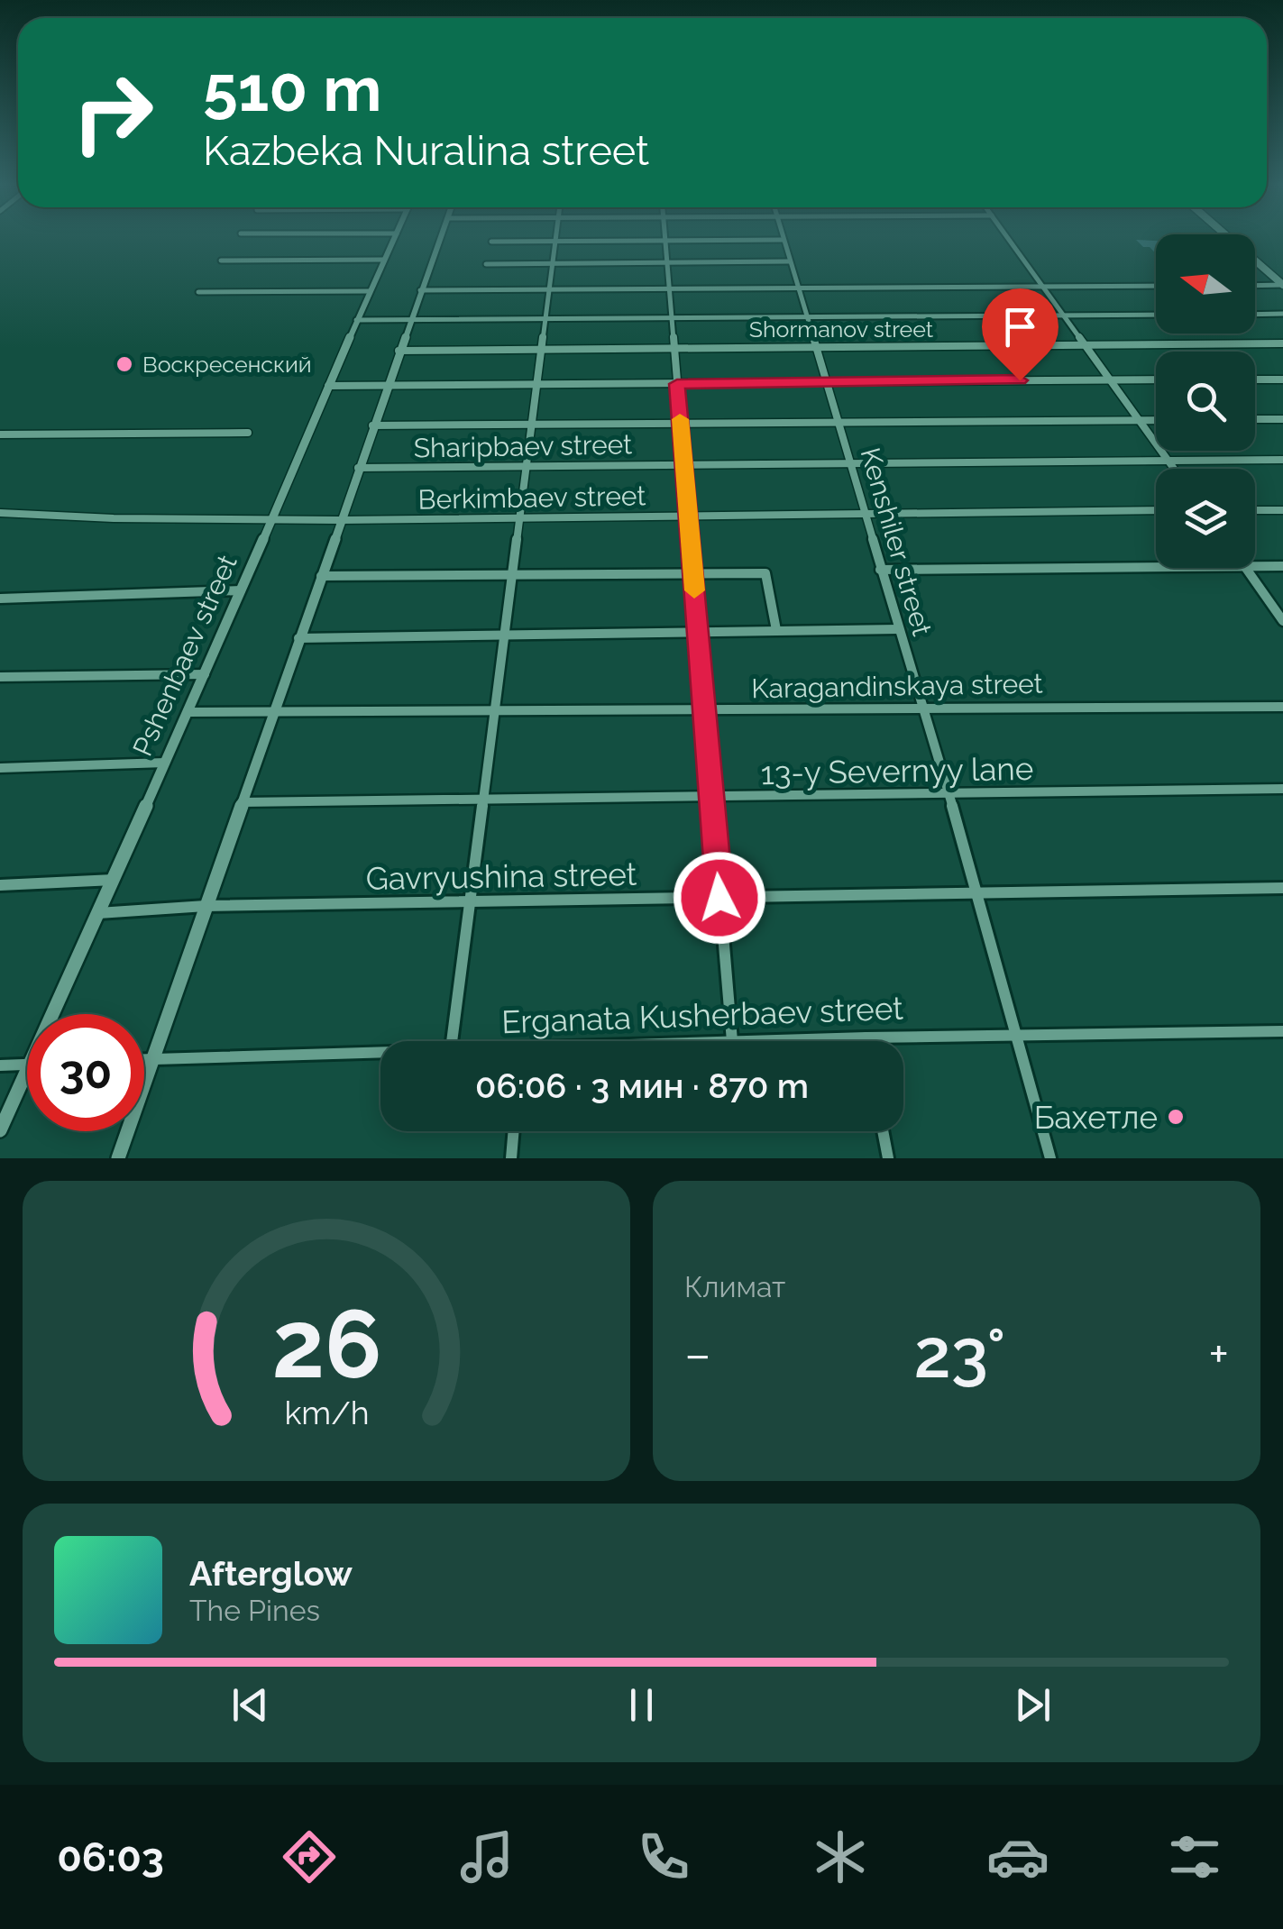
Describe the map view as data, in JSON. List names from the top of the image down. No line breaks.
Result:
{"streets":{"street":["Shormanov street","Sharipbaev street","Berkimbaev street","Kenshiler street","Pshenbaev street","Karagandinskaya street","13-y Severnyy lane","Gavryushina street","Erganata Kusherbaev street"]},"crossings":[["Shormanov street","Kenshiler street"],["Sharipbaev street","Kenshiler street"],["Berkimbaev street","Kenshiler street"],["Berkimbaev street","Pshenbaev street"],["Kenshiler street","Karagandinskaya street"],["Kenshiler street","13-y Severnyy lane"],["Kenshiler street","Gavryushina street"],["Kenshiler street","Erganata Kusherbaev street"],["Pshenbaev street","Karagandinskaya street"],["Pshenbaev street","Gavryushina street"]],"places":["Воскресенский","Бахетле"],"north":"left","page":{"turn":["510 m","Kazbeka Nuralina street"],"limit":"30","trip":"06:06 · 3 мин · 870 m","tile":"Климат","heat":["−","23°","+"],"song":["Afterglow","The Pines"],"tabs":"06:03","gauge":["26","km/h"]}}
